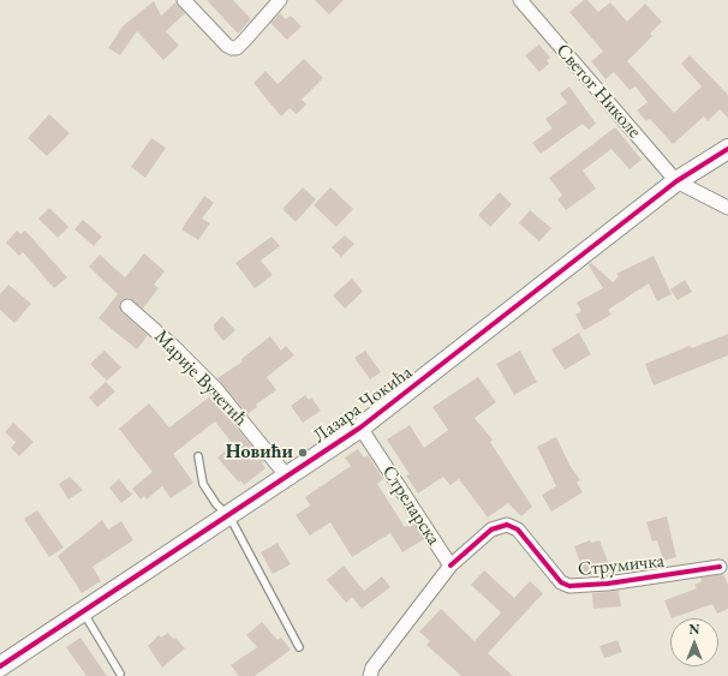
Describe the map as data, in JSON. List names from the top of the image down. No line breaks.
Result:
{"streets":{"street":["Светог Николе","Марије Вучетић","Лазара Чокића","Стреларска","Струмичка"]},"crossings":[["Светог Николе","Лазара Чокића"],["Марије Вучетић","Лазара Чокића"],["Лазара Чокића","Стреларска"],["Стреларска","Струмичка"]],"places":["Новићи"],"north":"top"}
